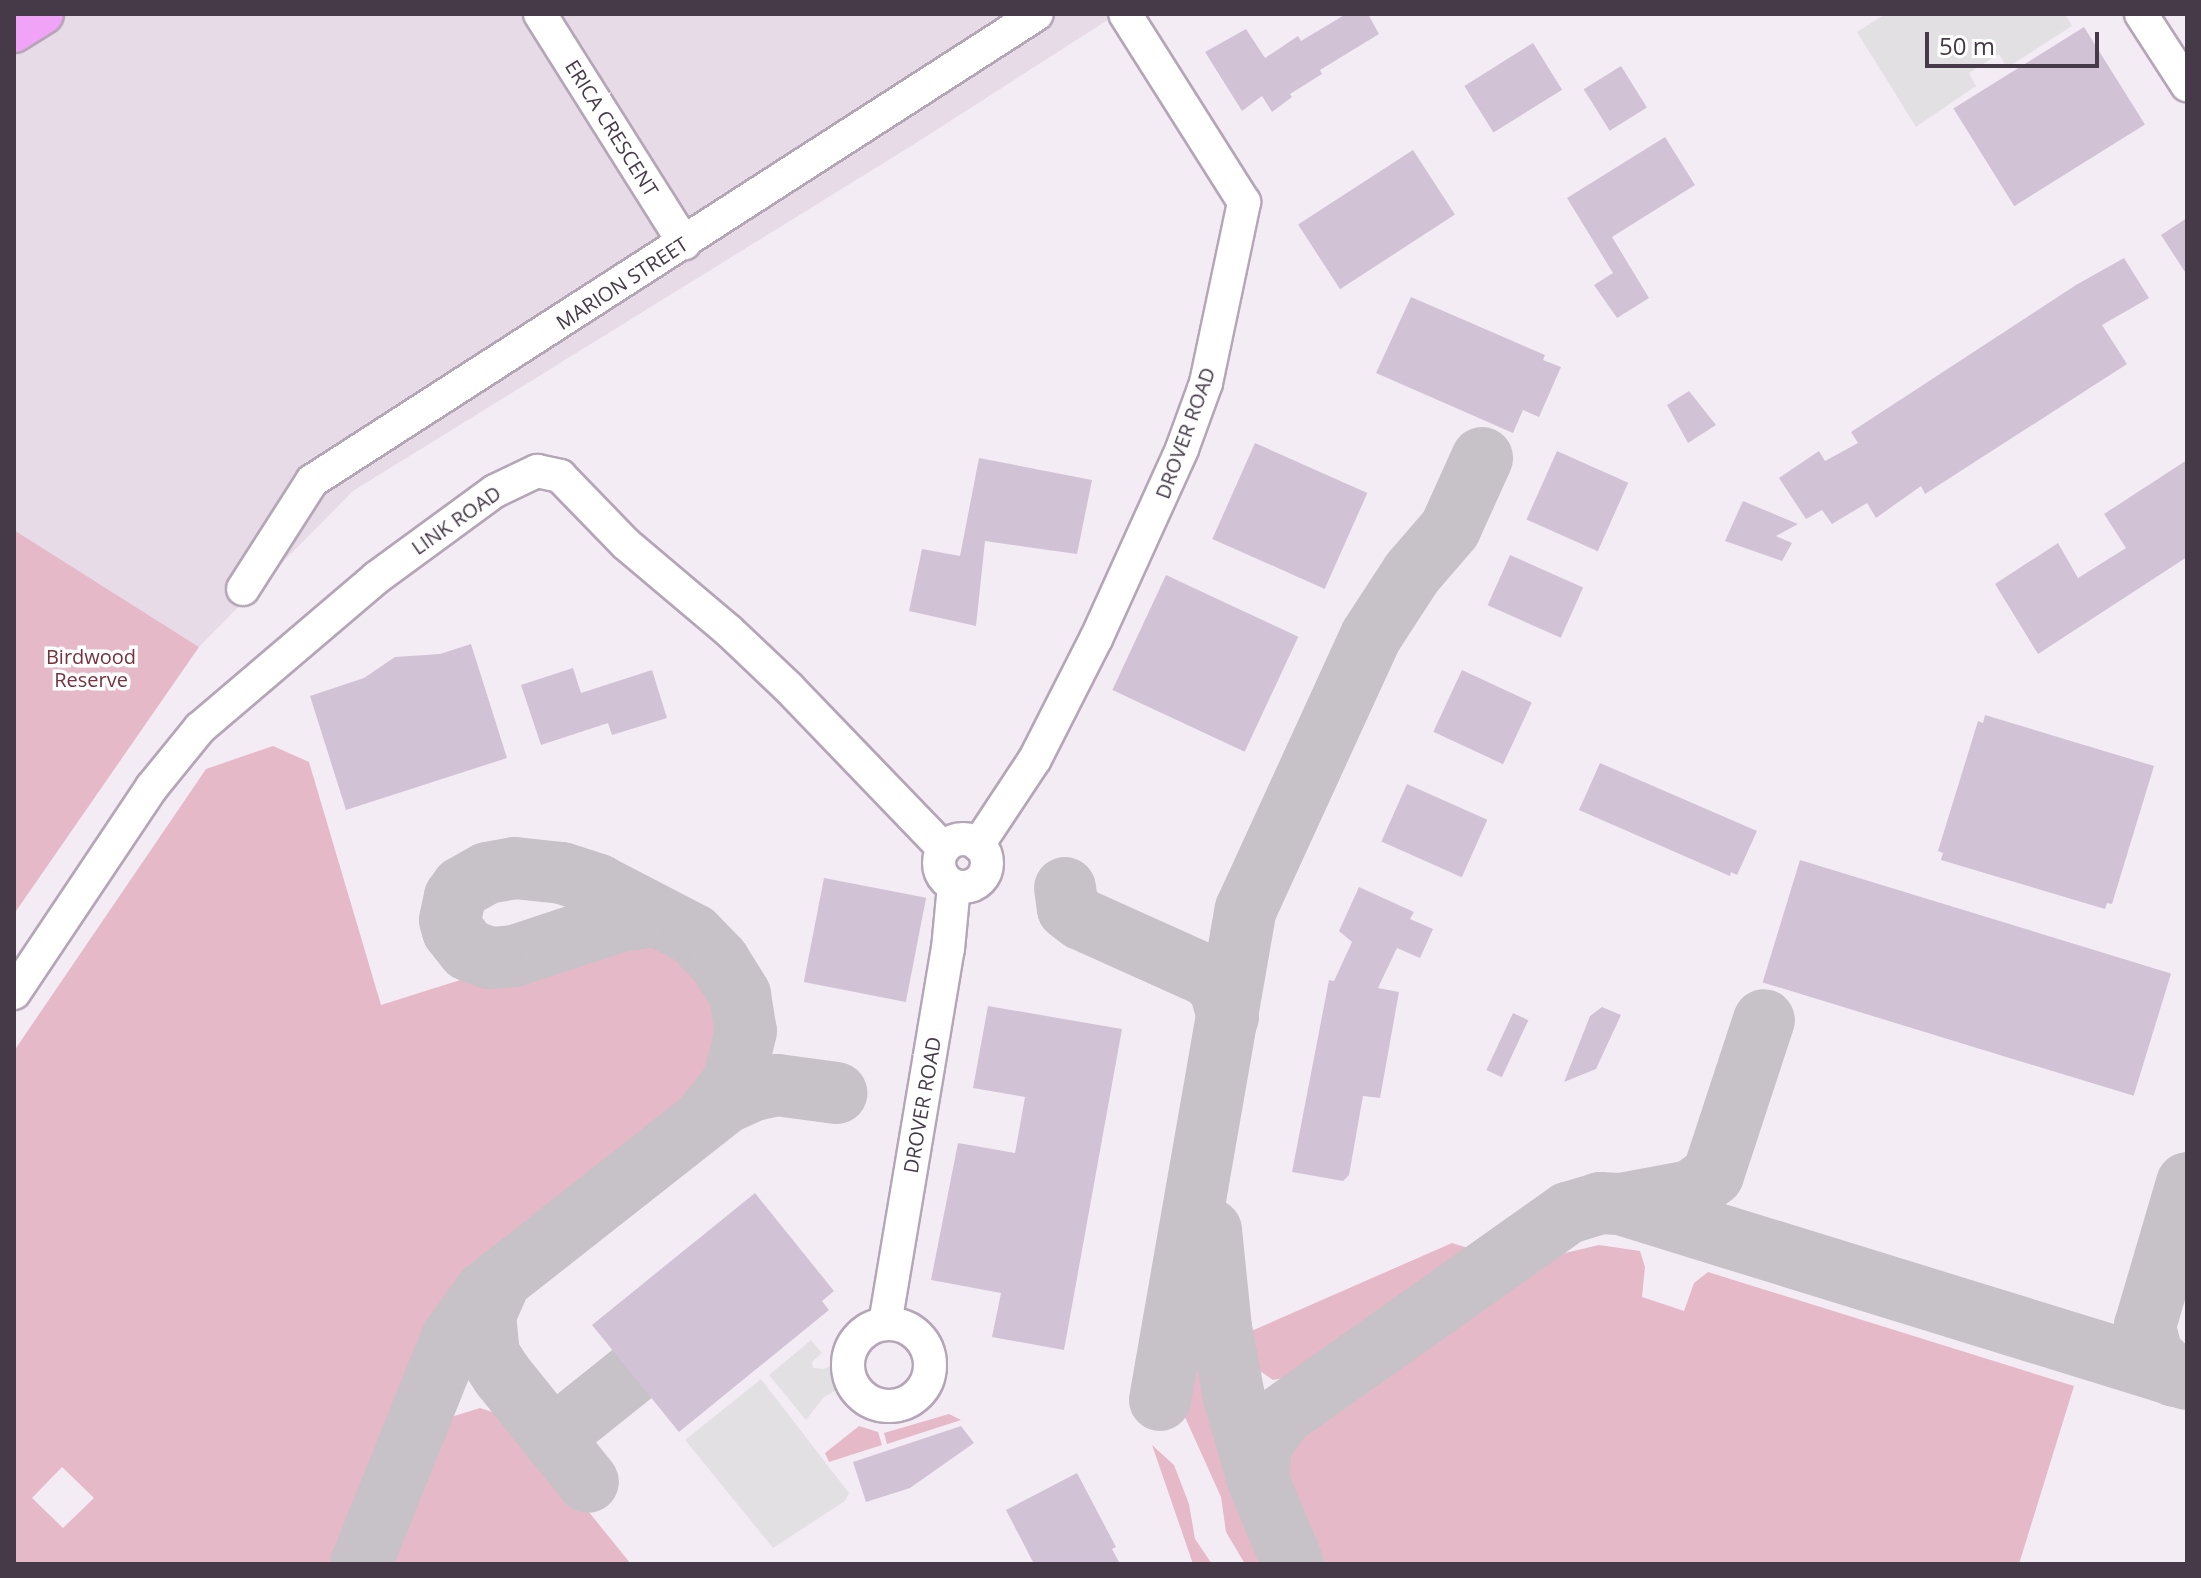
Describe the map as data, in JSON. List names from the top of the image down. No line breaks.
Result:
{"streets":{"street":["ERICA CRESCENT","MARION STREET","DROVER ROAD","LINK ROAD"]},"crossings":[["ERICA CRESCENT","MARION STREET"],["DROVER ROAD","LINK ROAD"]],"parks":["Birdwood Reserve"],"scale_bar":"50 m"}
